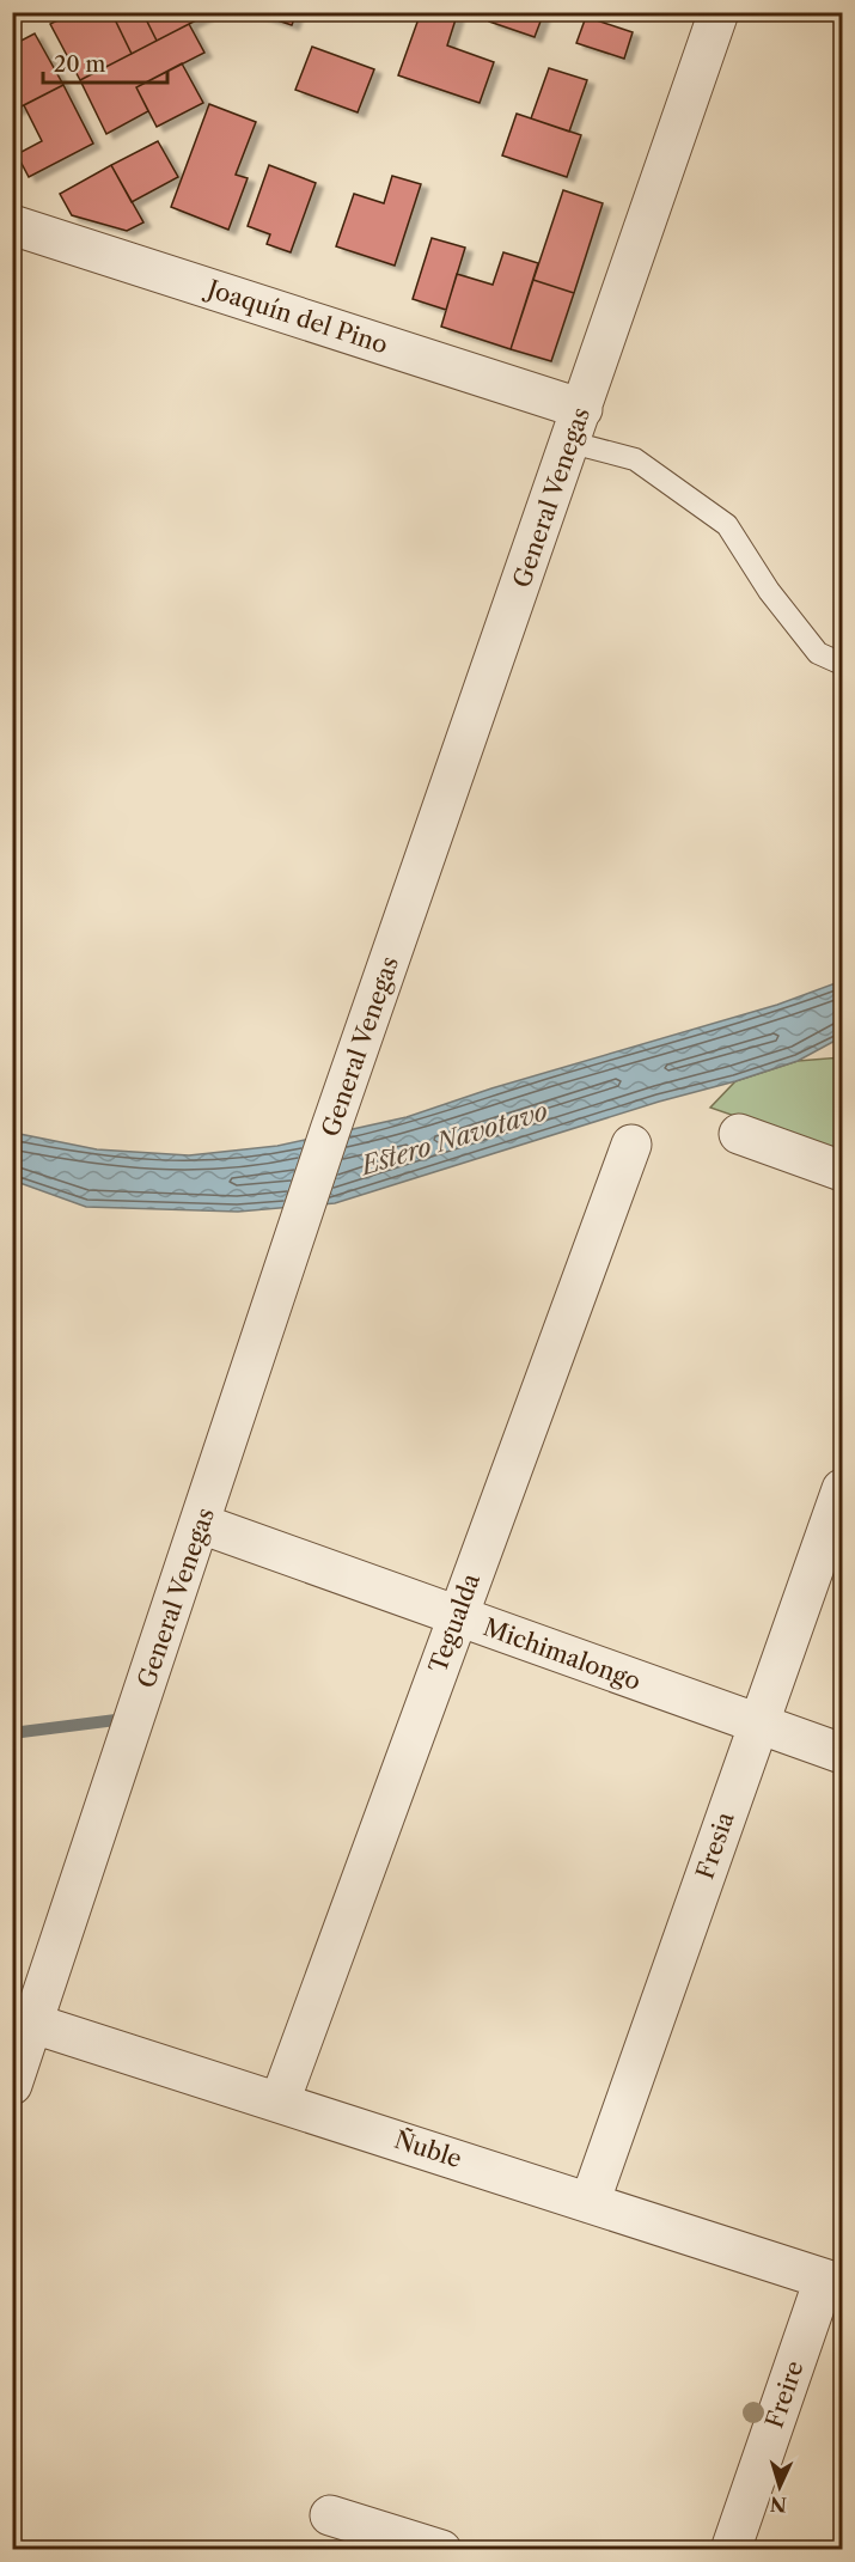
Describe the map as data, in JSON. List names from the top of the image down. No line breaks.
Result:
{"streets":{"street":["Joaquín del Pino","General Venegas","Tegualda","Michimalongo","Fresia","Ñuble","Freire"]},"crossings":[["Joaquín del Pino","General Venegas"],["General Venegas","Michimalongo"],["General Venegas","Ñuble"],["Tegualda","Michimalongo"],["Tegualda","Ñuble"],["Michimalongo","Fresia"],["Fresia","Ñuble"],["Ñuble","Freire"]],"water":["Estero Navotavo"],"scale_bar":"20 m","north":"bottom"}
